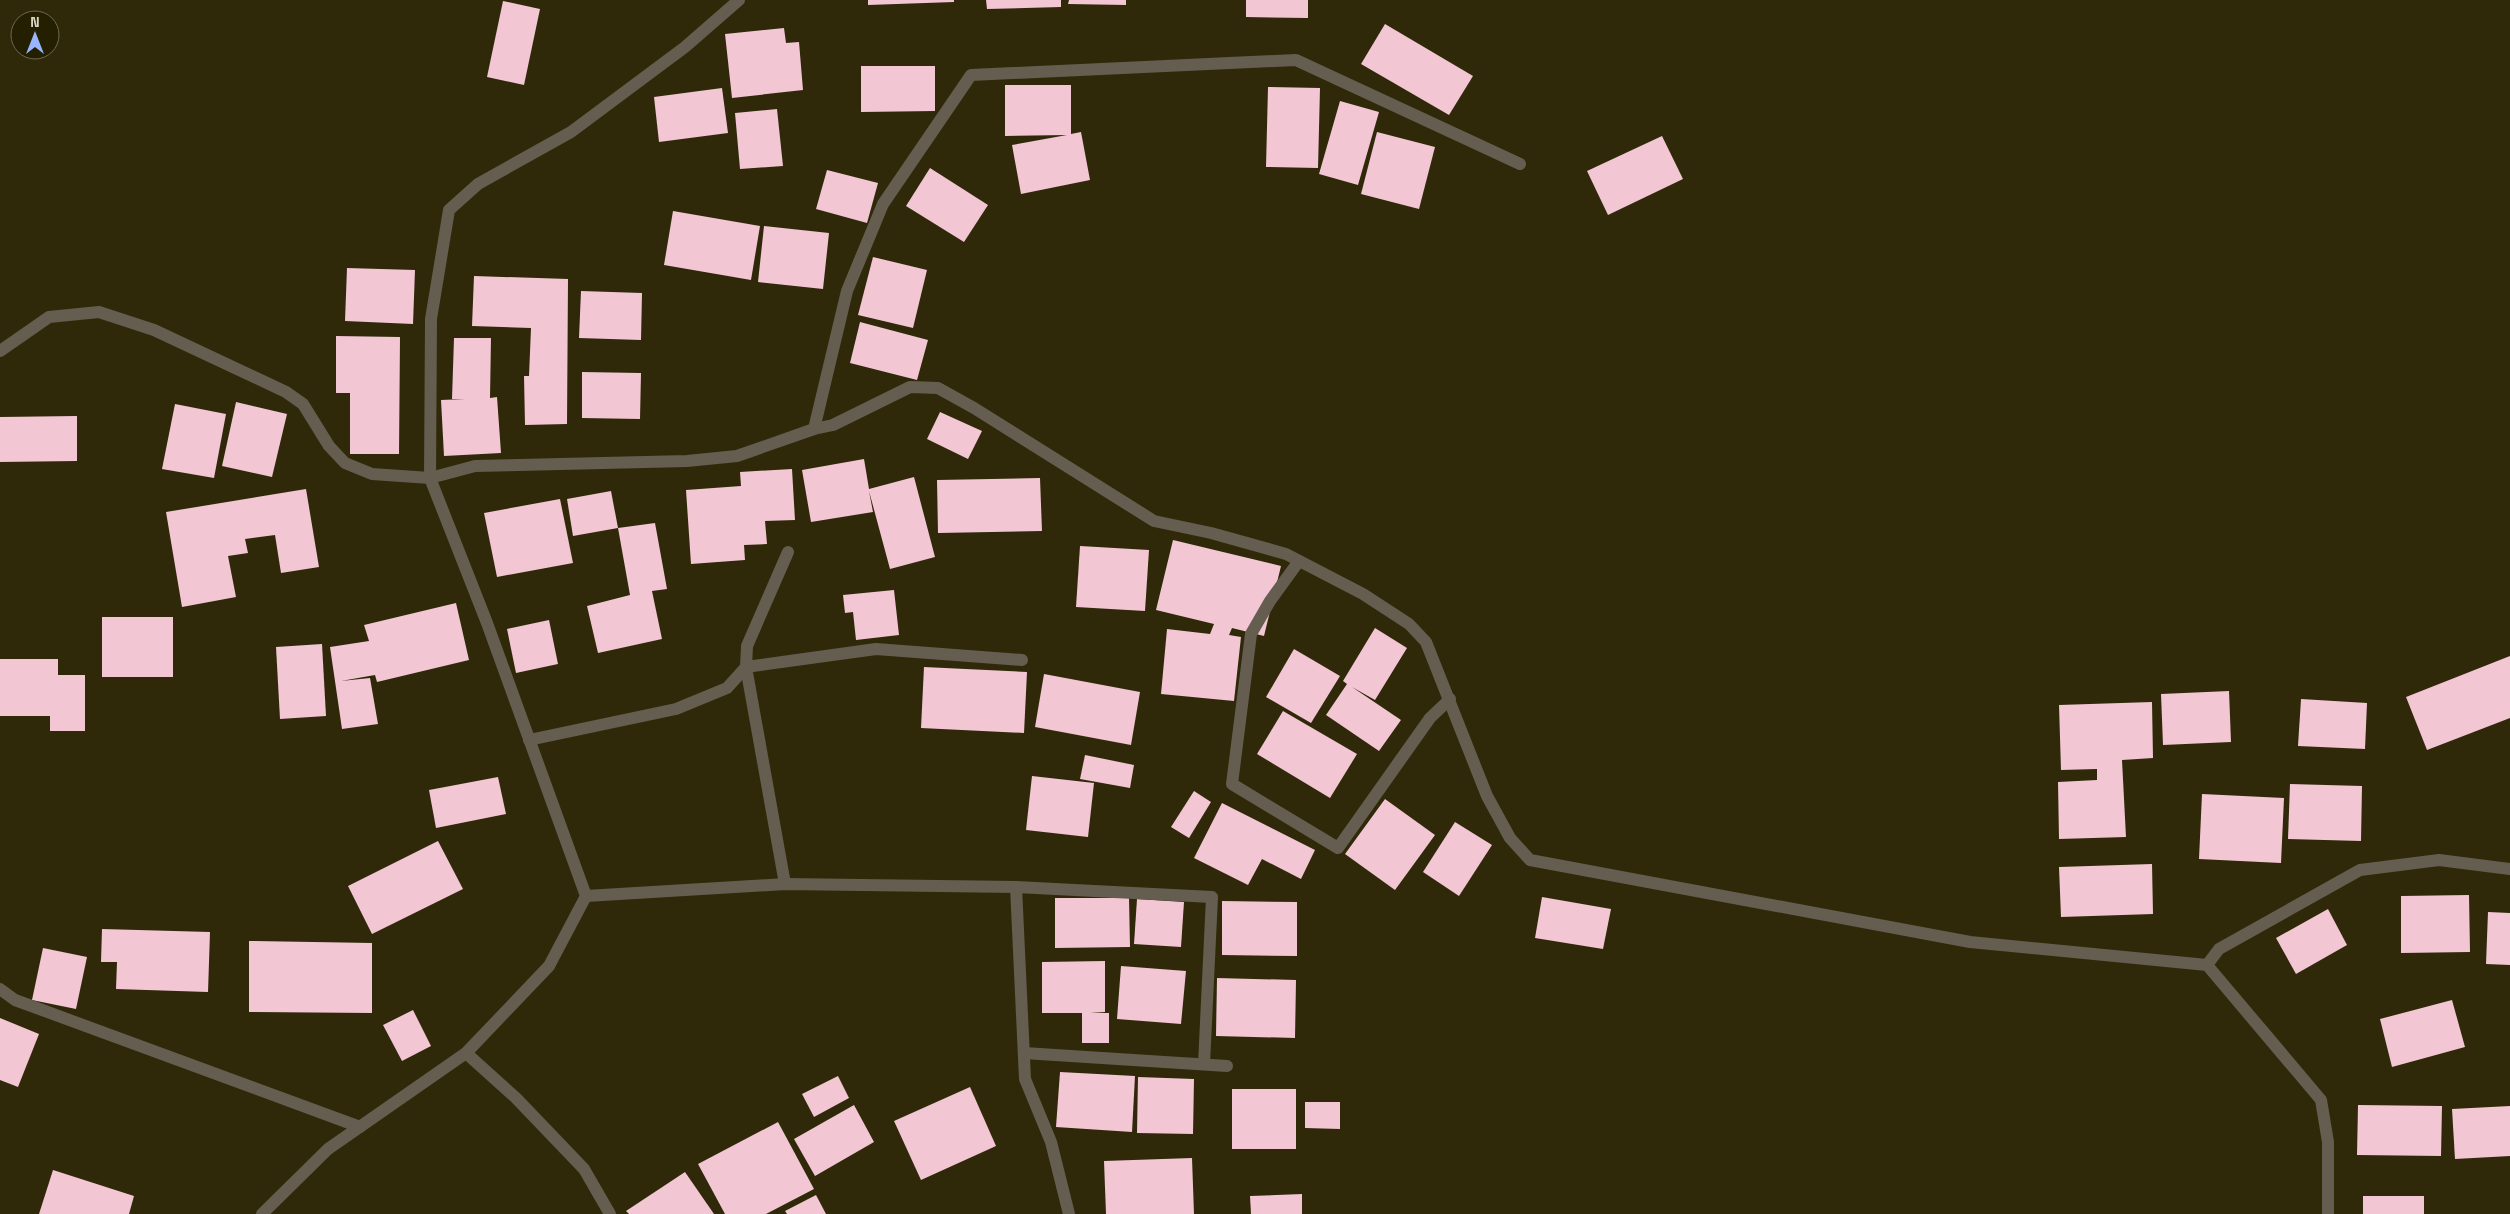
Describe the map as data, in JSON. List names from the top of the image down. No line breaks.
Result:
{"north":"top"}
